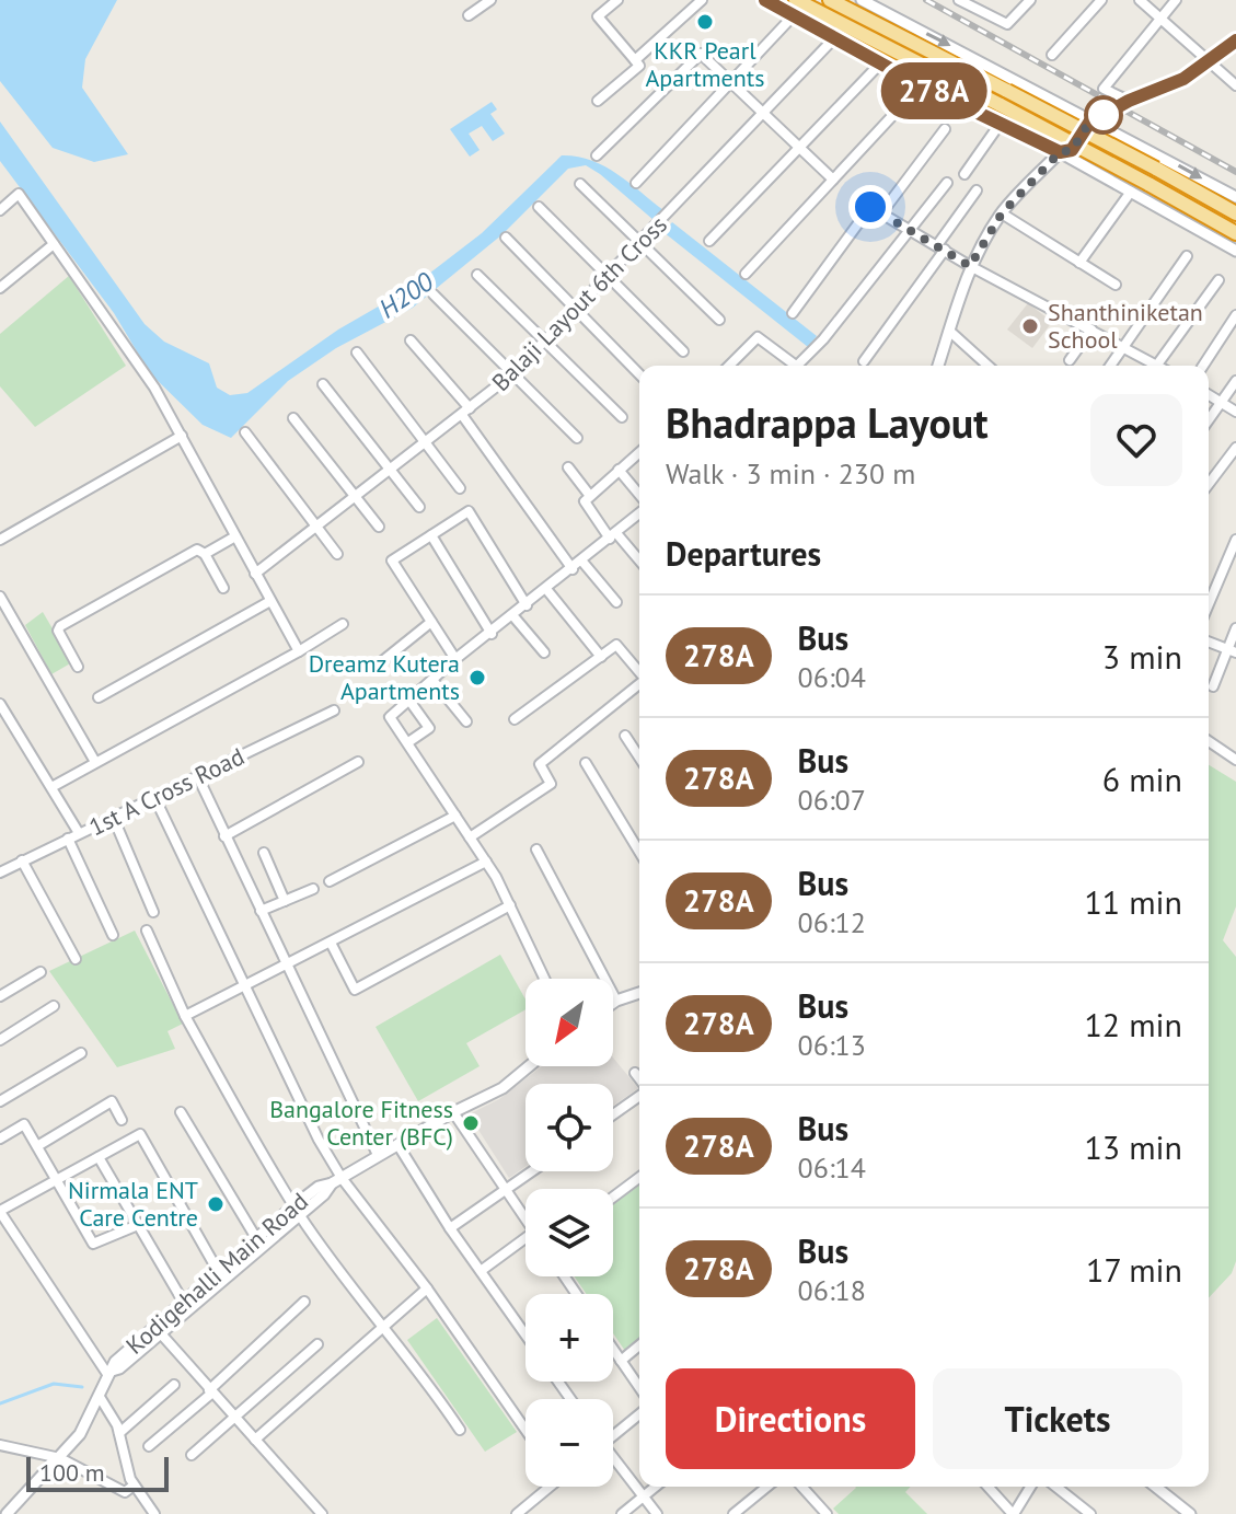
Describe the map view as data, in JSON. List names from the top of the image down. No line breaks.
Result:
{"streets":{"street":["Balaji Layout 6th Cross","1st A Cross Road","Kodigehalli Main Road"]},"water":["H200"],"places":["KKR Pearl Apartments","Shanthiniketan School","Dreamz Kutera Apartments","Bangalore Fitness Center (BFC)","Nirmala ENT Care Centre"],"lines":["bus line 278A"],"scale_bar":"100 m","north":"bottom left","page":{"on_map":"278A","heading":[["Bhadrappa Layout","Walk · 3 min · 230 m"],"Departures"],"list":[{"mark":"278A","name":"Bus","note":"06:04","value":"3 min"},{"mark":"278A","name":"Bus","note":"06:07","value":"6 min"},{"mark":"278A","name":"Bus","note":"06:12","value":"11 min"},{"mark":"278A","name":"Bus","note":"06:13","value":"12 min"},{"mark":"278A","name":"Bus","note":"06:14","value":"13 min"},{"mark":"278A","name":"Bus","note":"06:18","value":"17 min"}],"map_buttons":["+","−"],"buttons":["Directions","Tickets"],"scale":"100 m"}}
